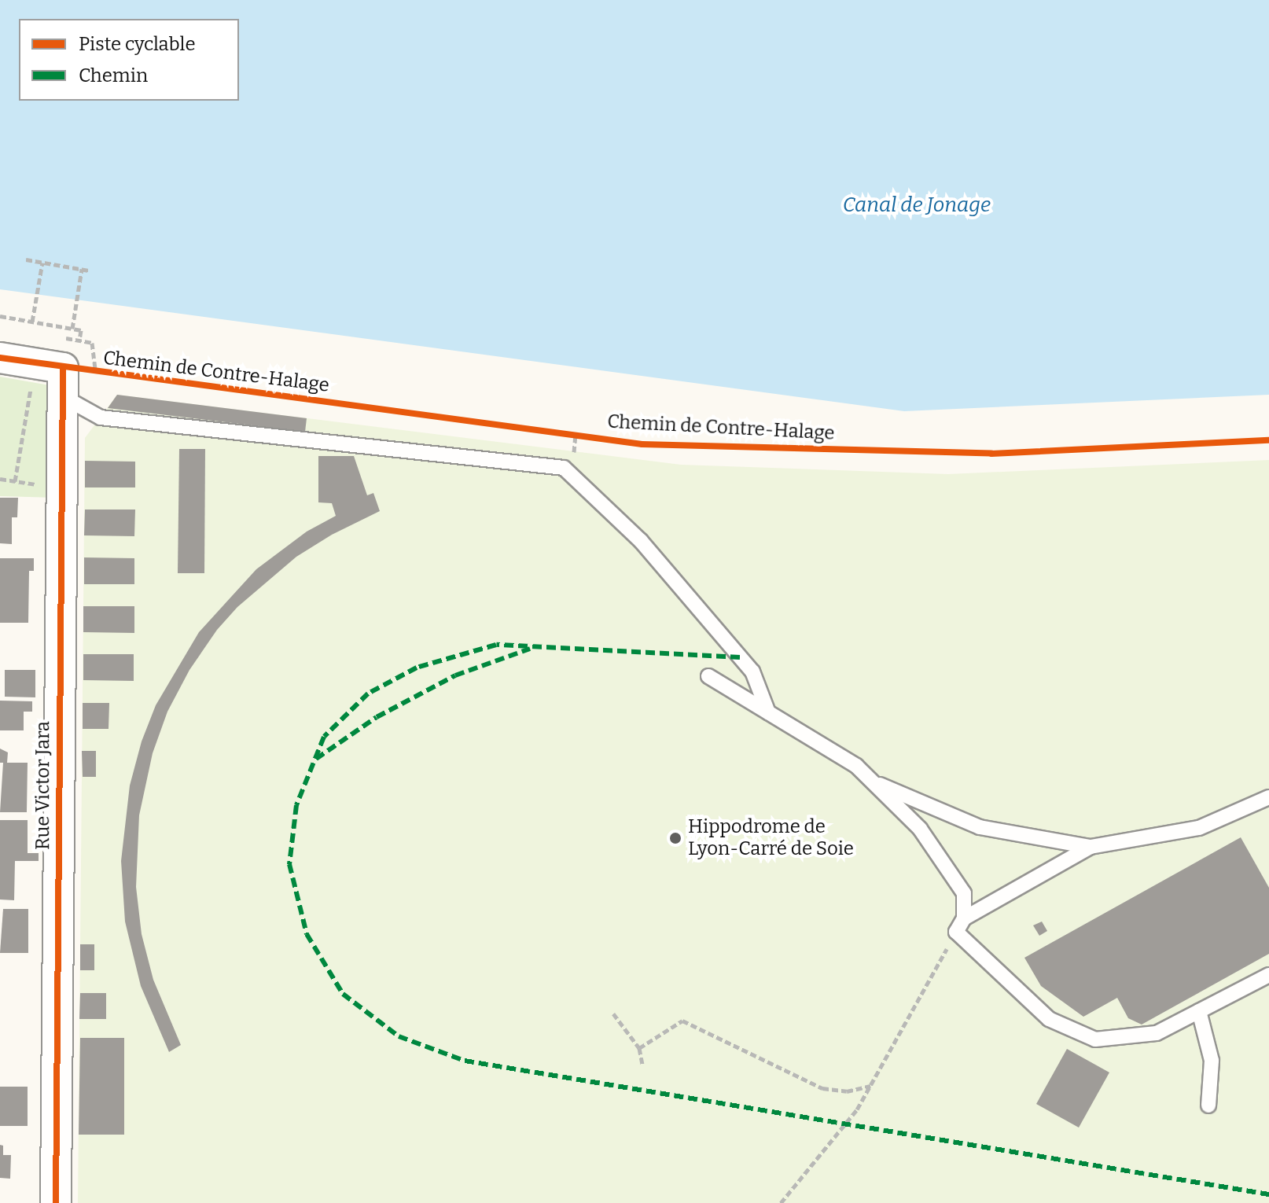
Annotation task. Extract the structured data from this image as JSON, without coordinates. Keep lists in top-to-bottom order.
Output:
{
  "streets": {
    "street": ["Rue Victor Jara"],
    "cycle path": ["Chemin de Contre-Halage"]
  },
  "crossings": [
    ["Chemin de Contre-Halage", "Rue Victor Jara"]
  ],
  "water": ["Canal de Jonage"],
  "places": ["Hippodrome de Lyon-Carré de Soie"],
  "legend": ["Piste cyclable", "Chemin"]
}
